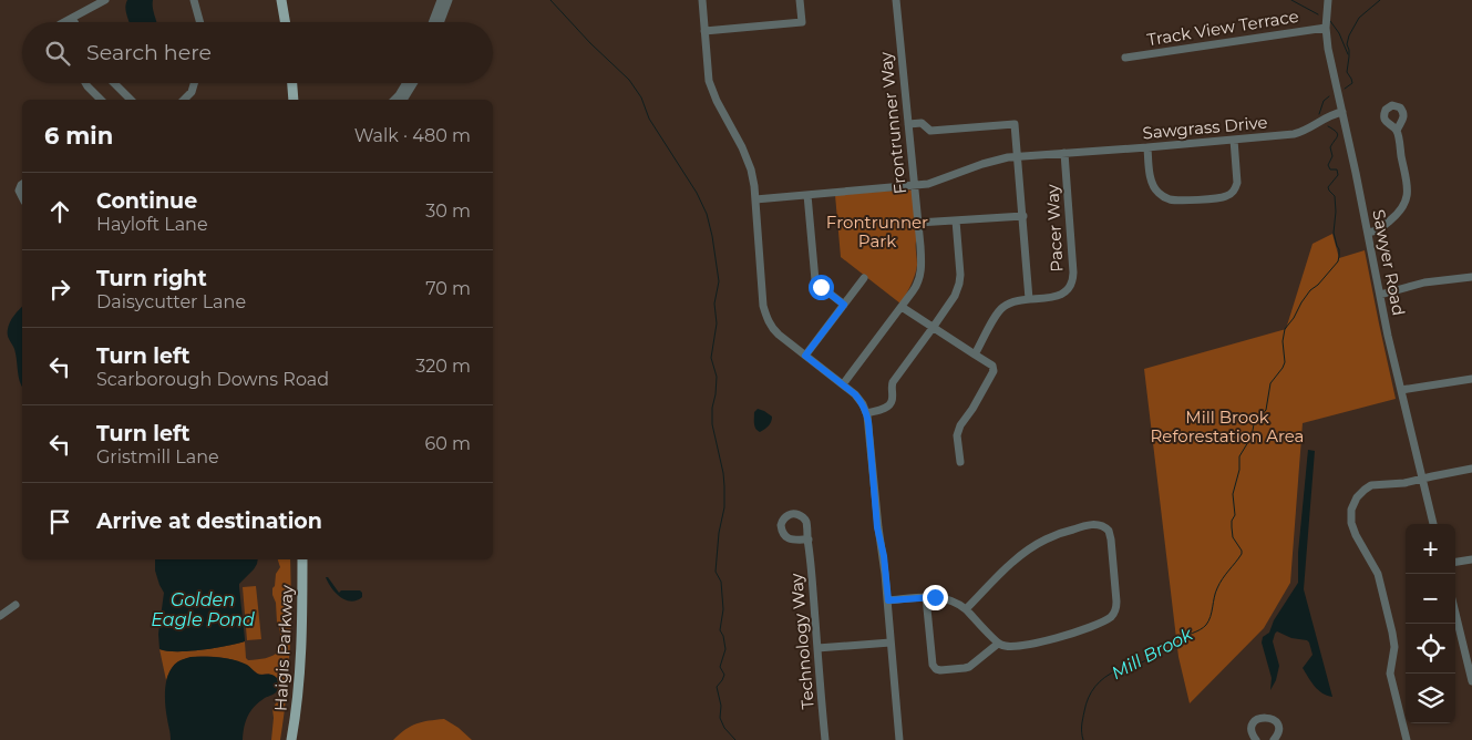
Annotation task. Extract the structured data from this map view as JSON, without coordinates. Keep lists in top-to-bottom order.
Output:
{
  "streets": {
    "main road": ["Haigis Parkway"],
    "street": [
      "Track View Terrace",
      "Frontrunner Way",
      "Sawgrass Drive",
      "Pacer Way",
      "Sawyer Road",
      "Technology Way"
    ]
  },
  "crossings": [
    ["Track View Terrace", "Sawyer Road"],
    ["Frontrunner Way", "Sawgrass Drive"],
    ["Sawgrass Drive", "Pacer Way"],
    ["Sawgrass Drive", "Sawyer Road"]
  ],
  "water": ["Golden Eagle Pond", "Mill Brook"],
  "parks": ["Frontrunner Park", "Mill Brook Reforestation Area"],
  "page": {
    "search": "Search here",
    "heading": ["6 min", "Walk · 480 m"],
    "list": [
      ["Continue", "Hayloft Lane", "30 m"],
      ["Turn right", "Daisycutter Lane", "70 m"],
      ["Turn left", "Scarborough Downs Road", "320 m"],
      ["Turn left", "Gristmill Lane", "60 m"],
      "Arrive at destination"
    ],
    "map_buttons": ["+", "−"]
  }
}
